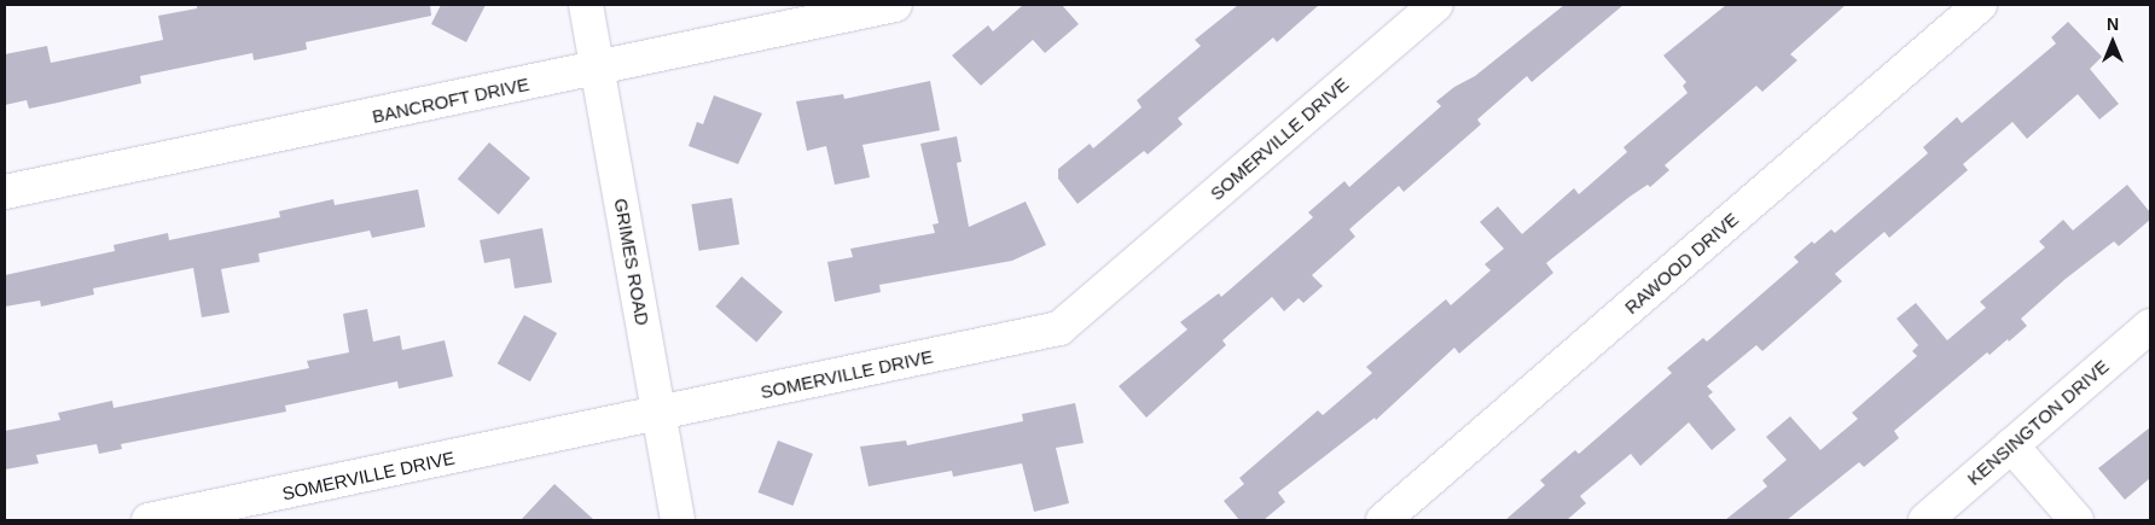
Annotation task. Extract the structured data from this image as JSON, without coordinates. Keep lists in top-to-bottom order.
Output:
{
  "streets": {
    "street": [
      "BANCROFT DRIVE",
      "SOMERVILLE DRIVE",
      "GRIMES ROAD",
      "RAWOOD DRIVE",
      "KENSINGTON DRIVE"
    ]
  },
  "crossings": [
    ["BANCROFT DRIVE", "GRIMES ROAD"],
    ["SOMERVILLE DRIVE", "GRIMES ROAD"]
  ],
  "north": "top"
}
